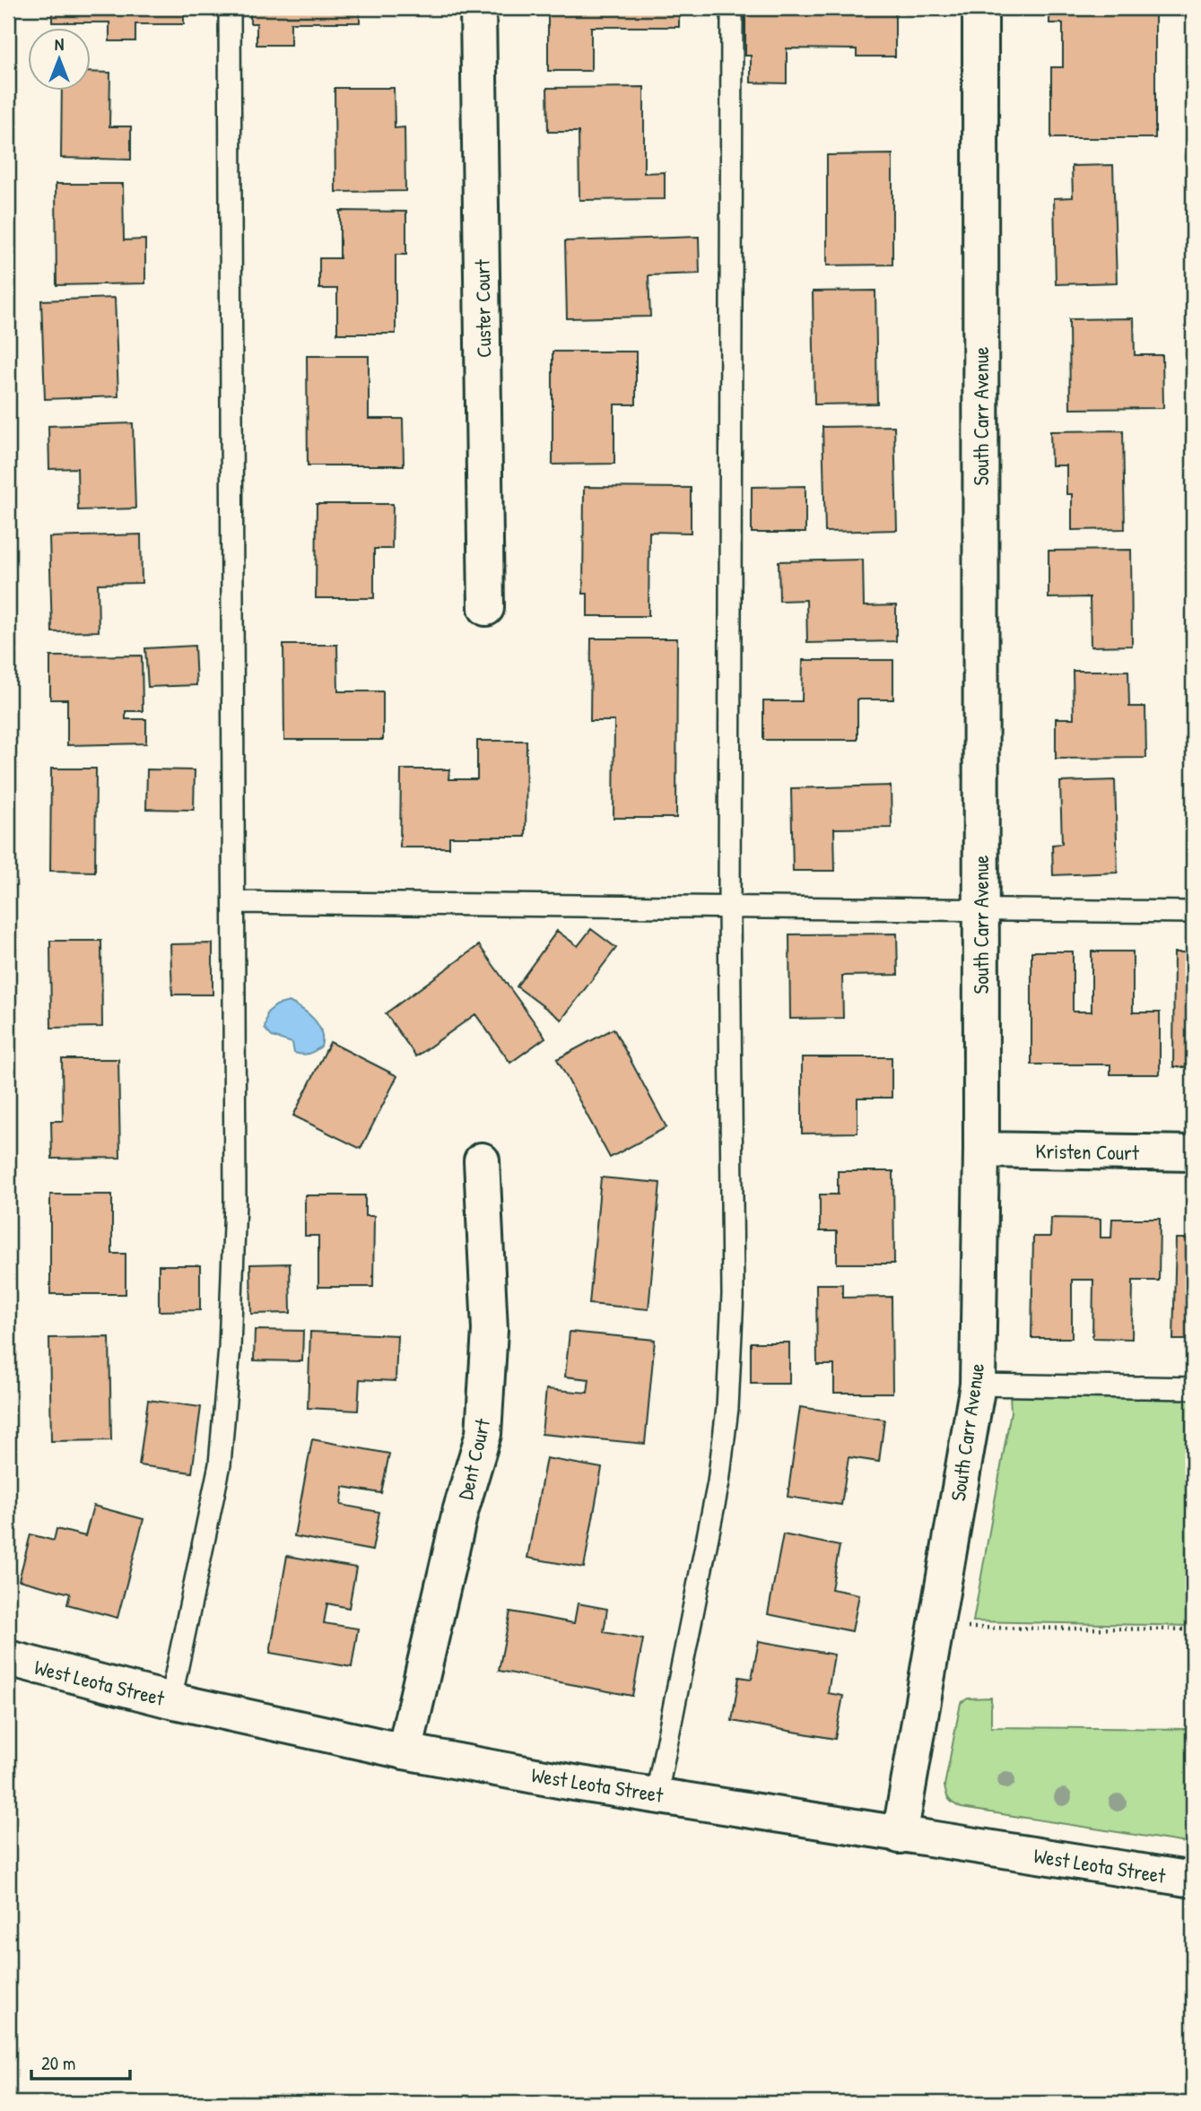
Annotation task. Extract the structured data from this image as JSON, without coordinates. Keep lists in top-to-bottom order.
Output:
{
  "streets": {
    "street": [
      "Custer Court",
      "South Carr Avenue",
      "Kristen Court",
      "Dent Court",
      "West Leota Street"
    ]
  },
  "crossings": [
    ["South Carr Avenue", "Kristen Court"],
    ["South Carr Avenue", "West Leota Street"],
    ["Dent Court", "West Leota Street"]
  ],
  "scale_bar": "20 m",
  "north": "top"
}
